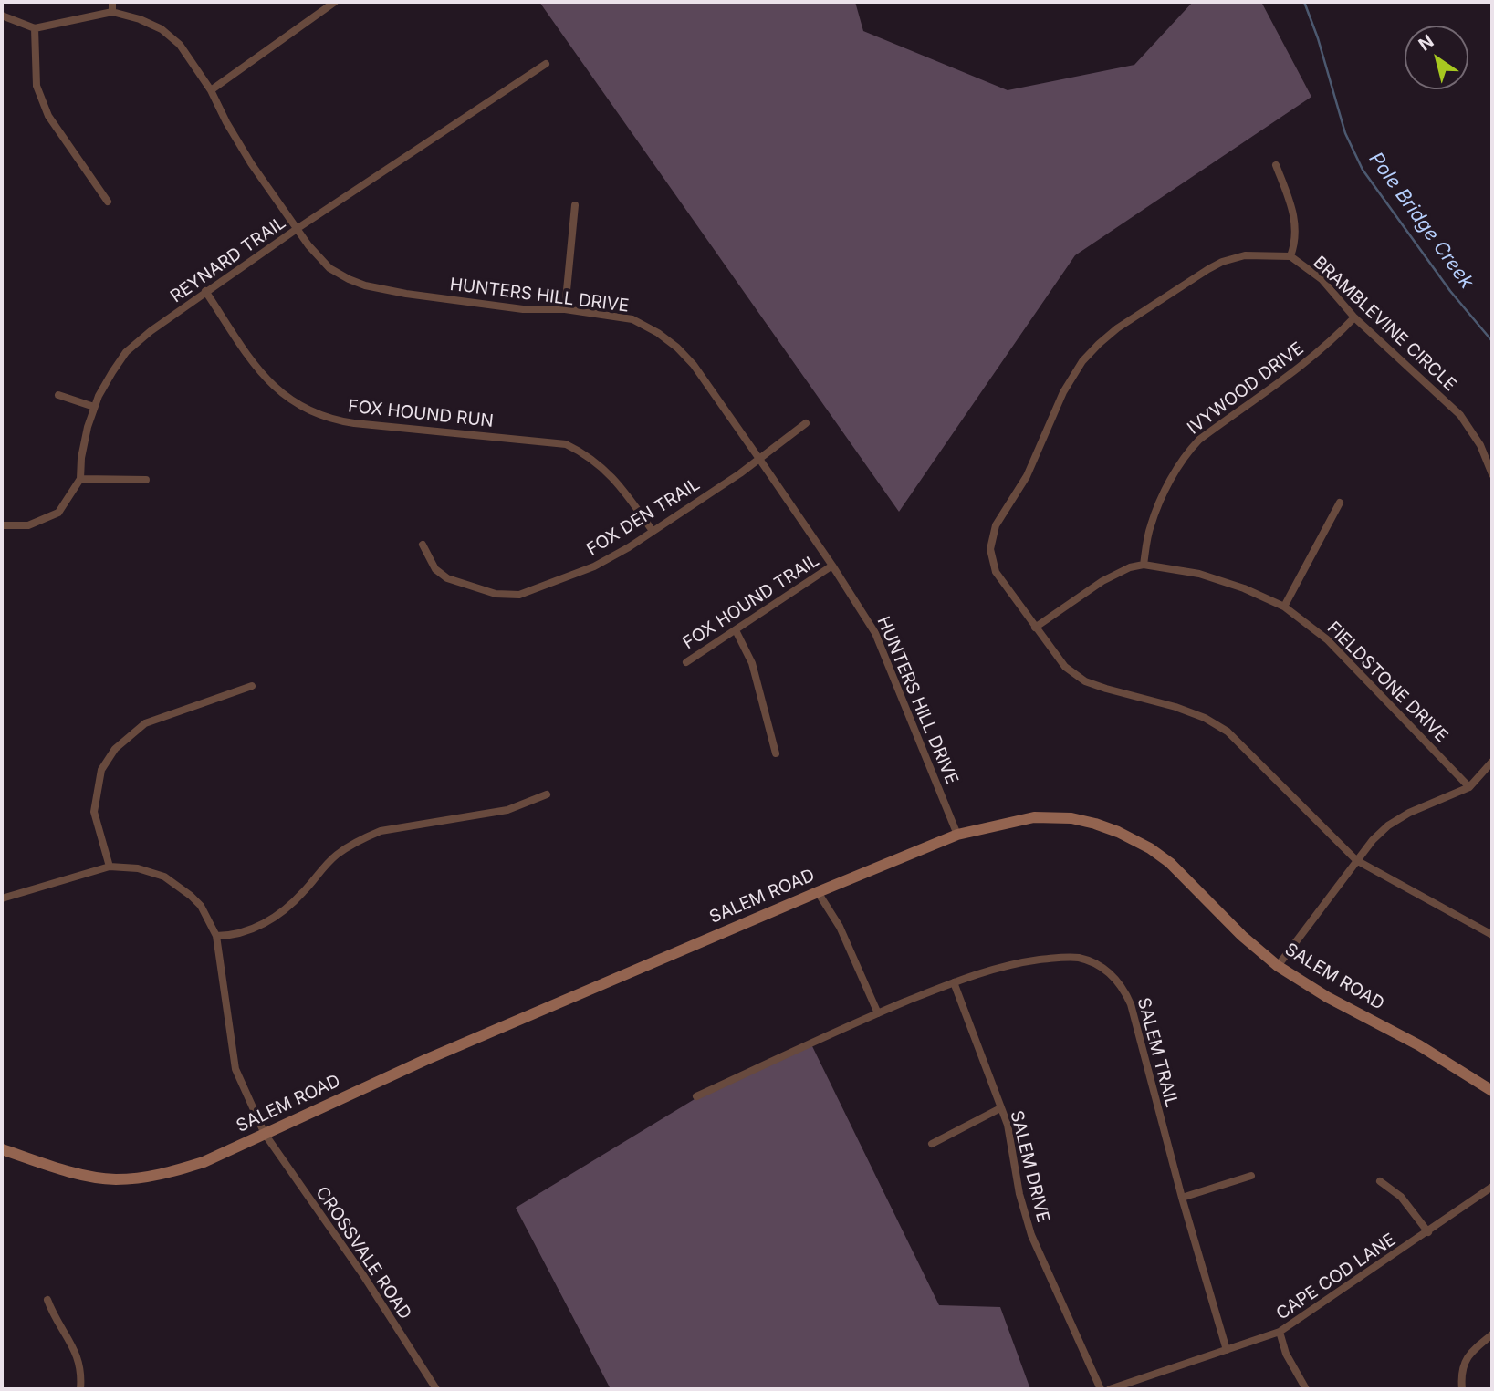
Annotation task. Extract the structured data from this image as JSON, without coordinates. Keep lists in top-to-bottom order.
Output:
{
  "streets": {
    "street": [
      "REYNARD TRAIL",
      "HUNTERS HILL DRIVE",
      "BRAMBLEVINE CIRCLE",
      "IVYWOOD DRIVE",
      "FOX HOUND RUN",
      "FOX DEN TRAIL",
      "FOX HOUND TRAIL",
      "FIELDSTONE DRIVE",
      "SALEM ROAD",
      "SALEM TRAIL",
      "SALEM DRIVE",
      "CROSSVALE ROAD",
      "CAPE COD LANE"
    ]
  },
  "crossings": [
    ["REYNARD TRAIL", "HUNTERS HILL DRIVE"],
    ["REYNARD TRAIL", "FOX HOUND RUN"],
    ["HUNTERS HILL DRIVE", "FOX DEN TRAIL"],
    ["HUNTERS HILL DRIVE", "FOX HOUND TRAIL"],
    ["HUNTERS HILL DRIVE", "SALEM ROAD"],
    ["BRAMBLEVINE CIRCLE", "IVYWOOD DRIVE"],
    ["BRAMBLEVINE CIRCLE", "FIELDSTONE DRIVE"],
    ["IVYWOOD DRIVE", "FIELDSTONE DRIVE"],
    ["FOX HOUND RUN", "FOX DEN TRAIL"],
    ["SALEM ROAD", "CROSSVALE ROAD"],
    ["SALEM TRAIL", "SALEM DRIVE"],
    ["SALEM TRAIL", "CAPE COD LANE"]
  ],
  "water": ["Pole Bridge Creek"],
  "north": "top left"
}
